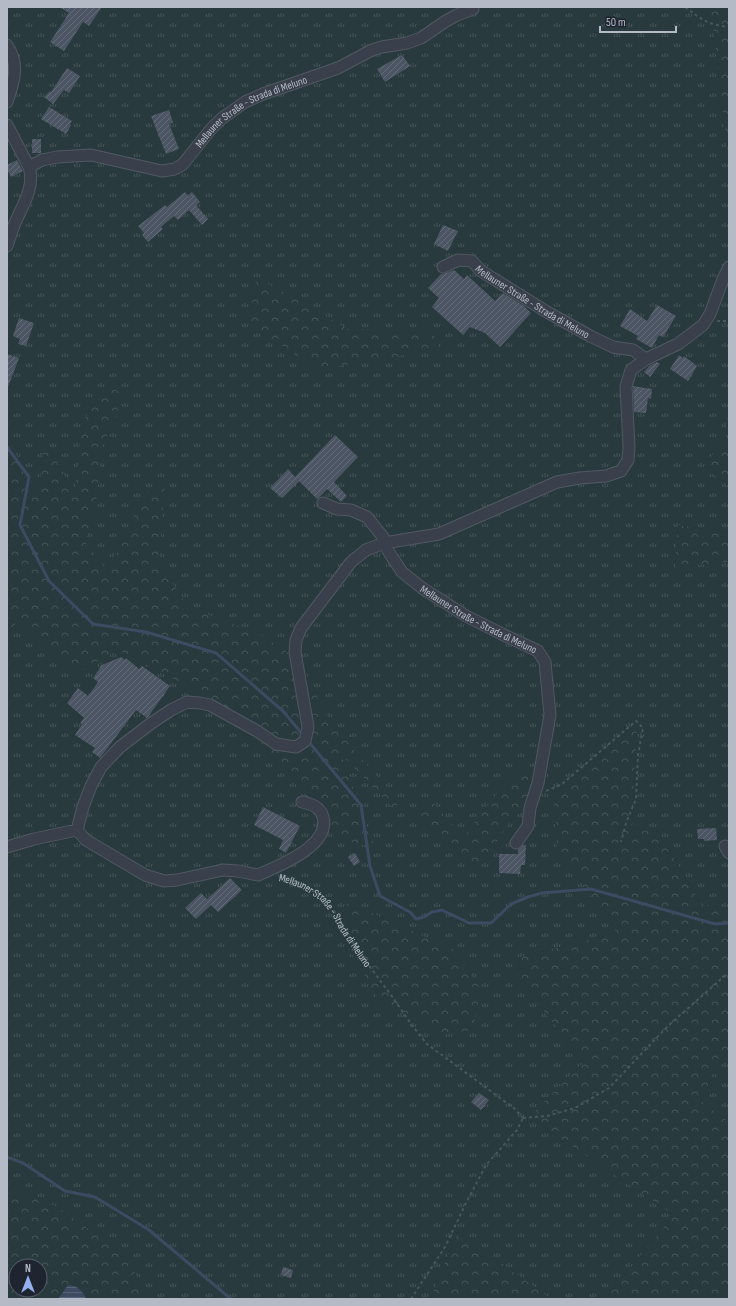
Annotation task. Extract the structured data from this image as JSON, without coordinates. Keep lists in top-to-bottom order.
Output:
{
  "streets": {
    "street": ["Mellauner Straße - Strada di Meluno"]
  },
  "scale_bar": "50 m",
  "north": "top"
}
